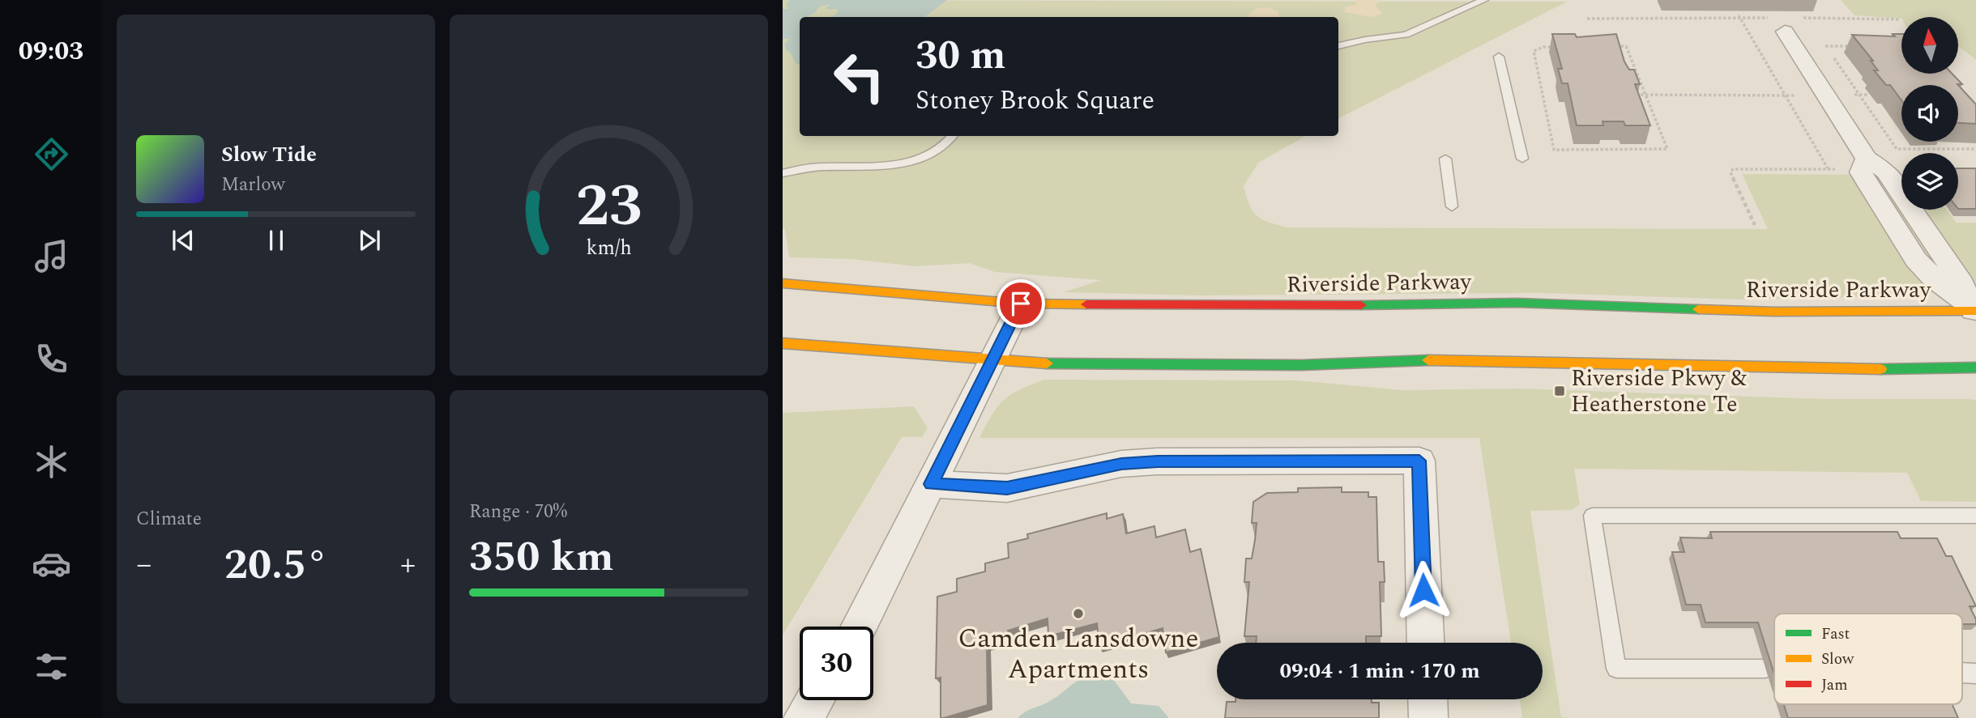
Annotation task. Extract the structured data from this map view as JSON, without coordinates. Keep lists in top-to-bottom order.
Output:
{
  "streets": {
    "main road": ["Riverside Parkway"]
  },
  "places": {
    "transit": ["Riverside Pkwy & Heatherstone Te"],
    "other": ["Camden Lansdowne Apartments"]
  },
  "legend": ["Fast", "Slow", "Jam"],
  "north": "top",
  "page": {
    "tabs": "09:03",
    "turn": ["30 m", "Stoney Brook Square"],
    "song": ["Slow Tide", "Marlow"],
    "tile": [
      "Climate",
      ["Range · 70%", "350 km"]
    ],
    "heat": ["−", "20.5°", "+"],
    "limit": "30",
    "trip": "09:04 · 1 min · 170 m",
    "gauge": ["23", "km/h"]
  }
}
